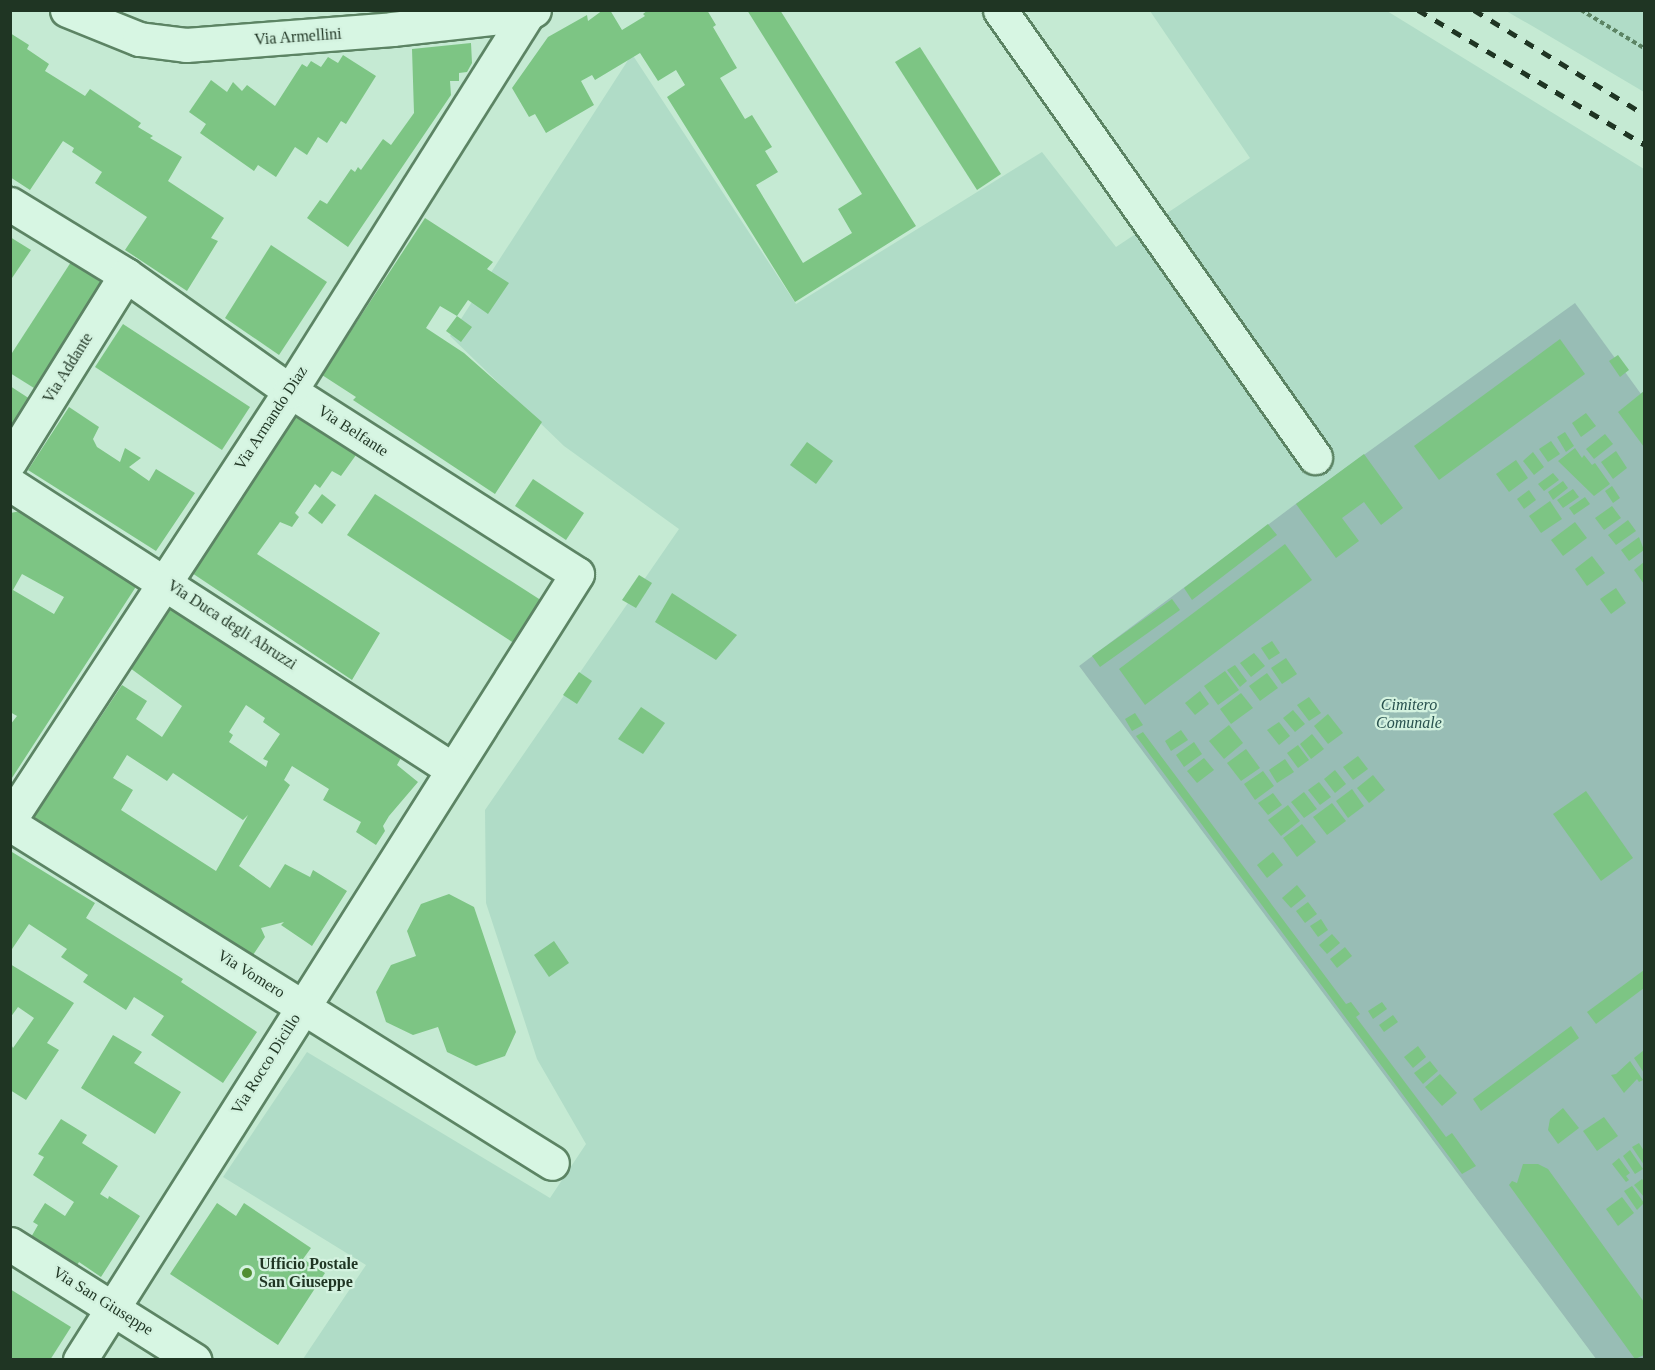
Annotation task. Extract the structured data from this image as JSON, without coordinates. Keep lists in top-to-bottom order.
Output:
{
  "streets": {
    "street": [
      "Via Armellini",
      "Via Addante",
      "Via Armando Diaz",
      "Via Belfante",
      "Via Duca degli Abruzzi",
      "Via Vomero",
      "Via Rocco Dicillo",
      "Via San Giuseppe"
    ]
  },
  "crossings": [
    ["Via Armellini", "Via Armando Diaz"],
    ["Via Addante", "Via Belfante"],
    ["Via Armando Diaz", "Via Belfante"],
    ["Via Armando Diaz", "Via Duca degli Abruzzi"],
    ["Via Armando Diaz", "Via Vomero"],
    ["Via Belfante", "Via Rocco Dicillo"],
    ["Via Duca degli Abruzzi", "Via Rocco Dicillo"],
    ["Via Vomero", "Via Rocco Dicillo"],
    ["Via Rocco Dicillo", "Via San Giuseppe"]
  ],
  "parks": ["Cimitero Comunale"],
  "places": ["Ufficio Postale San Giuseppe"]
}
